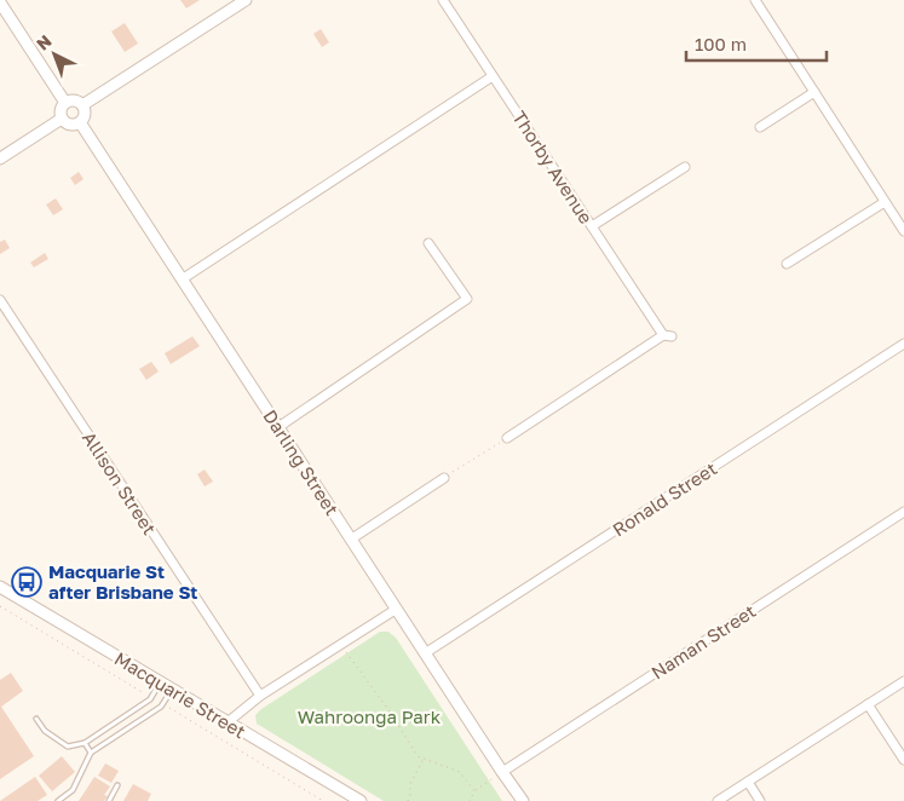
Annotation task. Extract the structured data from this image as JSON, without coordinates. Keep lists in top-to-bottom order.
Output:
{
  "streets": {
    "street": [
      "Thorby Avenue",
      "Darling Street",
      "Allison Street",
      "Ronald Street",
      "Naman Street",
      "Macquarie Street"
    ]
  },
  "crossings": [
    ["Darling Street", "Ronald Street"],
    ["Darling Street", "Naman Street"]
  ],
  "parks": ["Wahroonga Park"],
  "places": {
    "bus stop": ["Macquarie St after Brisbane St"]
  },
  "scale_bar": "100 m",
  "north": "top left"
}
